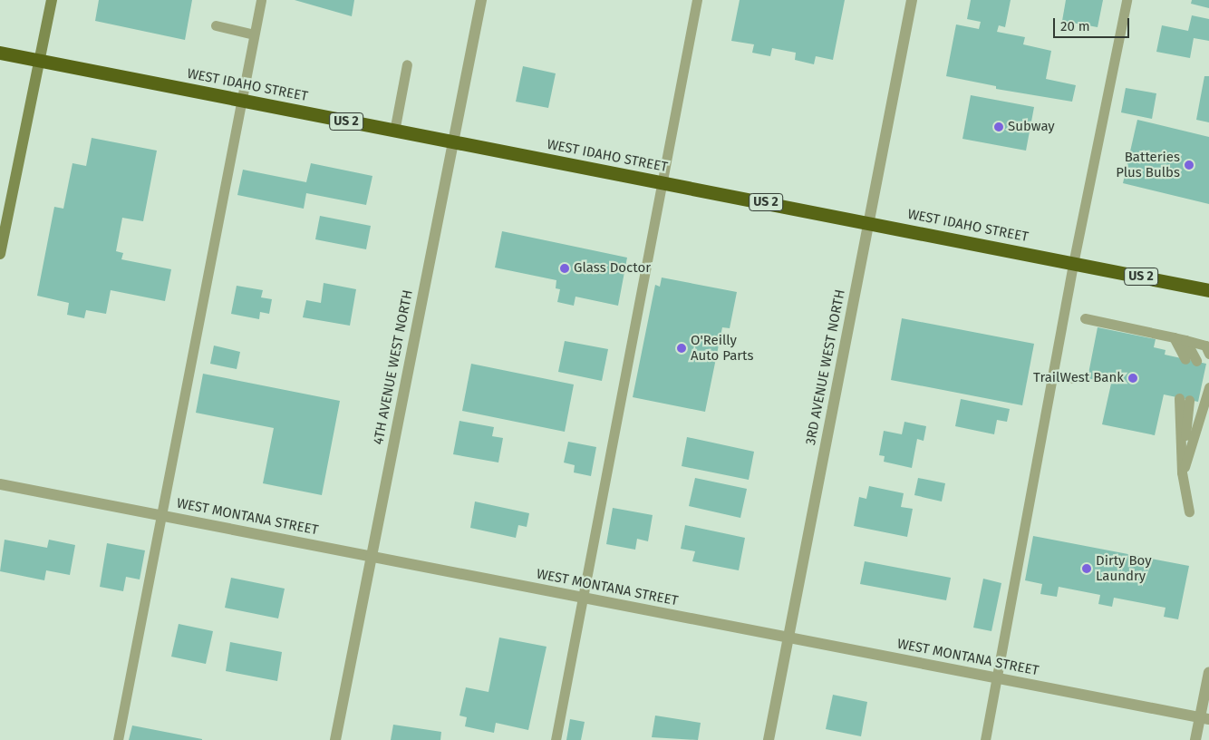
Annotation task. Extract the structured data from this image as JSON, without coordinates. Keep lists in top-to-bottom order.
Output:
{
  "streets": {
    "highway": ["WEST IDAHO STREET", "US 2"],
    "street": ["4TH AVENUE WEST NORTH", "3RD AVENUE WEST NORTH", "WEST MONTANA STREET"]
  },
  "crossings": [
    ["WEST IDAHO STREET", "4TH AVENUE WEST NORTH"],
    ["WEST IDAHO STREET", "3RD AVENUE WEST NORTH"],
    ["4TH AVENUE WEST NORTH", "WEST MONTANA STREET"],
    ["3RD AVENUE WEST NORTH", "WEST MONTANA STREET"]
  ],
  "places": [
    "Subway",
    "Batteries Plus Bulbs",
    "Glass Doctor",
    "O'Reilly Auto Parts",
    "TrailWest Bank",
    "Dirty Boy Laundry"
  ],
  "scale_bar": "20 m"
}
